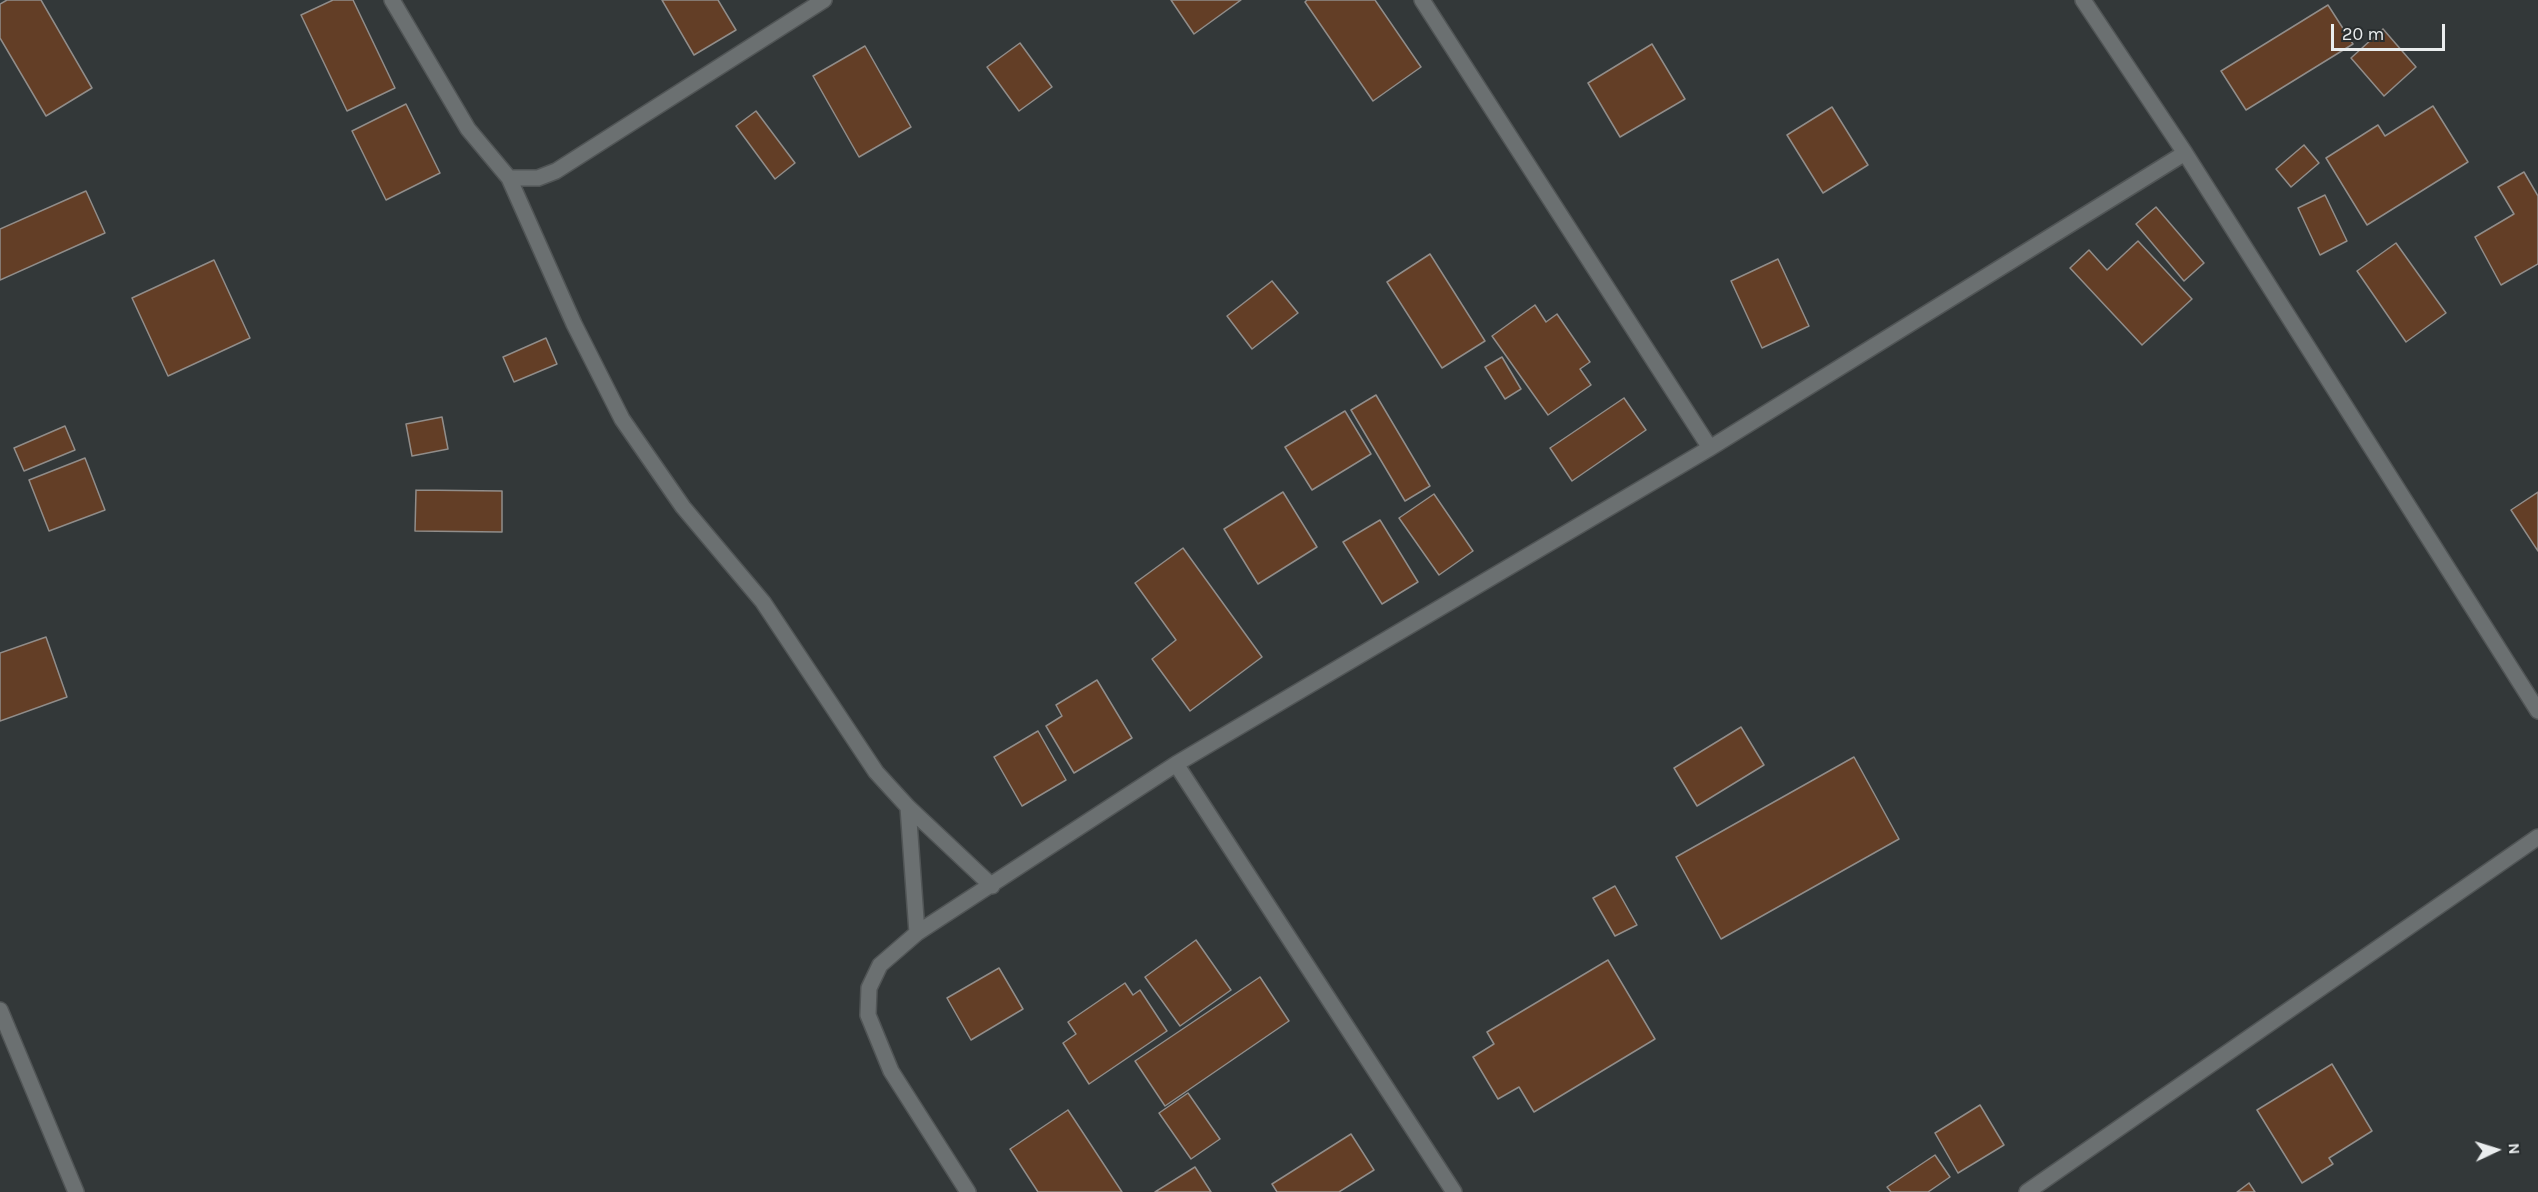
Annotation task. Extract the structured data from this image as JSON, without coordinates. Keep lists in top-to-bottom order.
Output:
{
  "scale_bar": "20 m",
  "north": "right"
}
